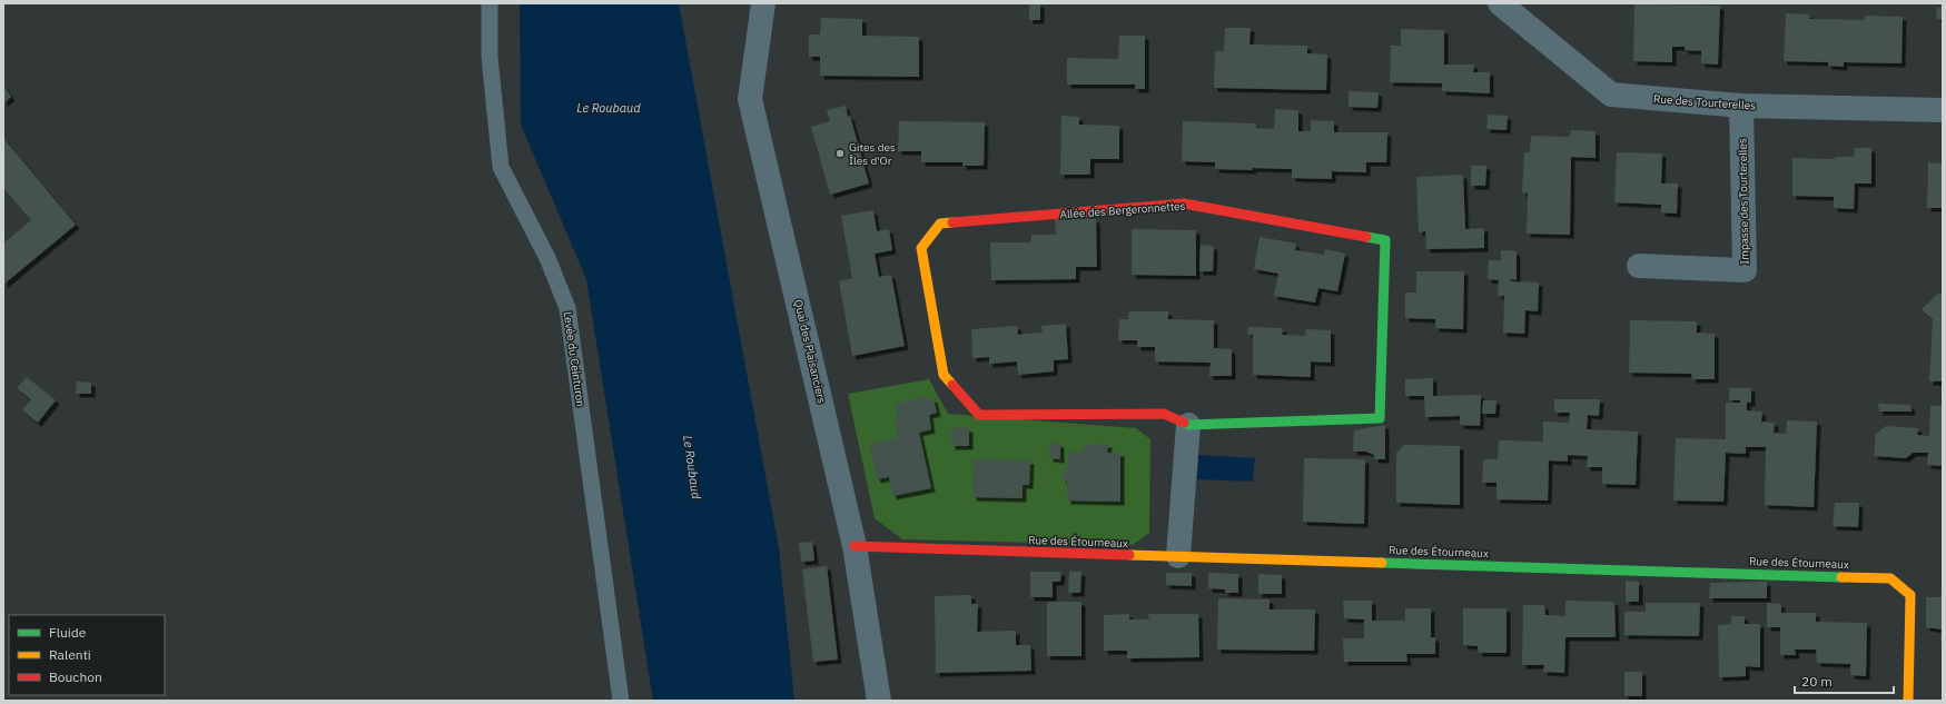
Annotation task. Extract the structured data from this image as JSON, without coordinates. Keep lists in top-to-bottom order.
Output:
{
  "streets": {
    "street": [
      "Rue des Tourterelles",
      "Impasse des Tourterelles",
      "Allée des Bergeronnettes",
      "Quai des Plaisanciers",
      "Rue des Étourneaux"
    ],
    "lane": ["Levée du Ceinturon"]
  },
  "crossings": [
    ["Rue des Tourterelles", "Impasse des Tourterelles"],
    ["Quai des Plaisanciers", "Rue des Étourneaux"]
  ],
  "water": ["Le Roubaud"],
  "places": ["Gites des Îles d'Or"],
  "legend": ["Fluide", "Ralenti", "Bouchon"],
  "scale_bar": "20 m"
}
